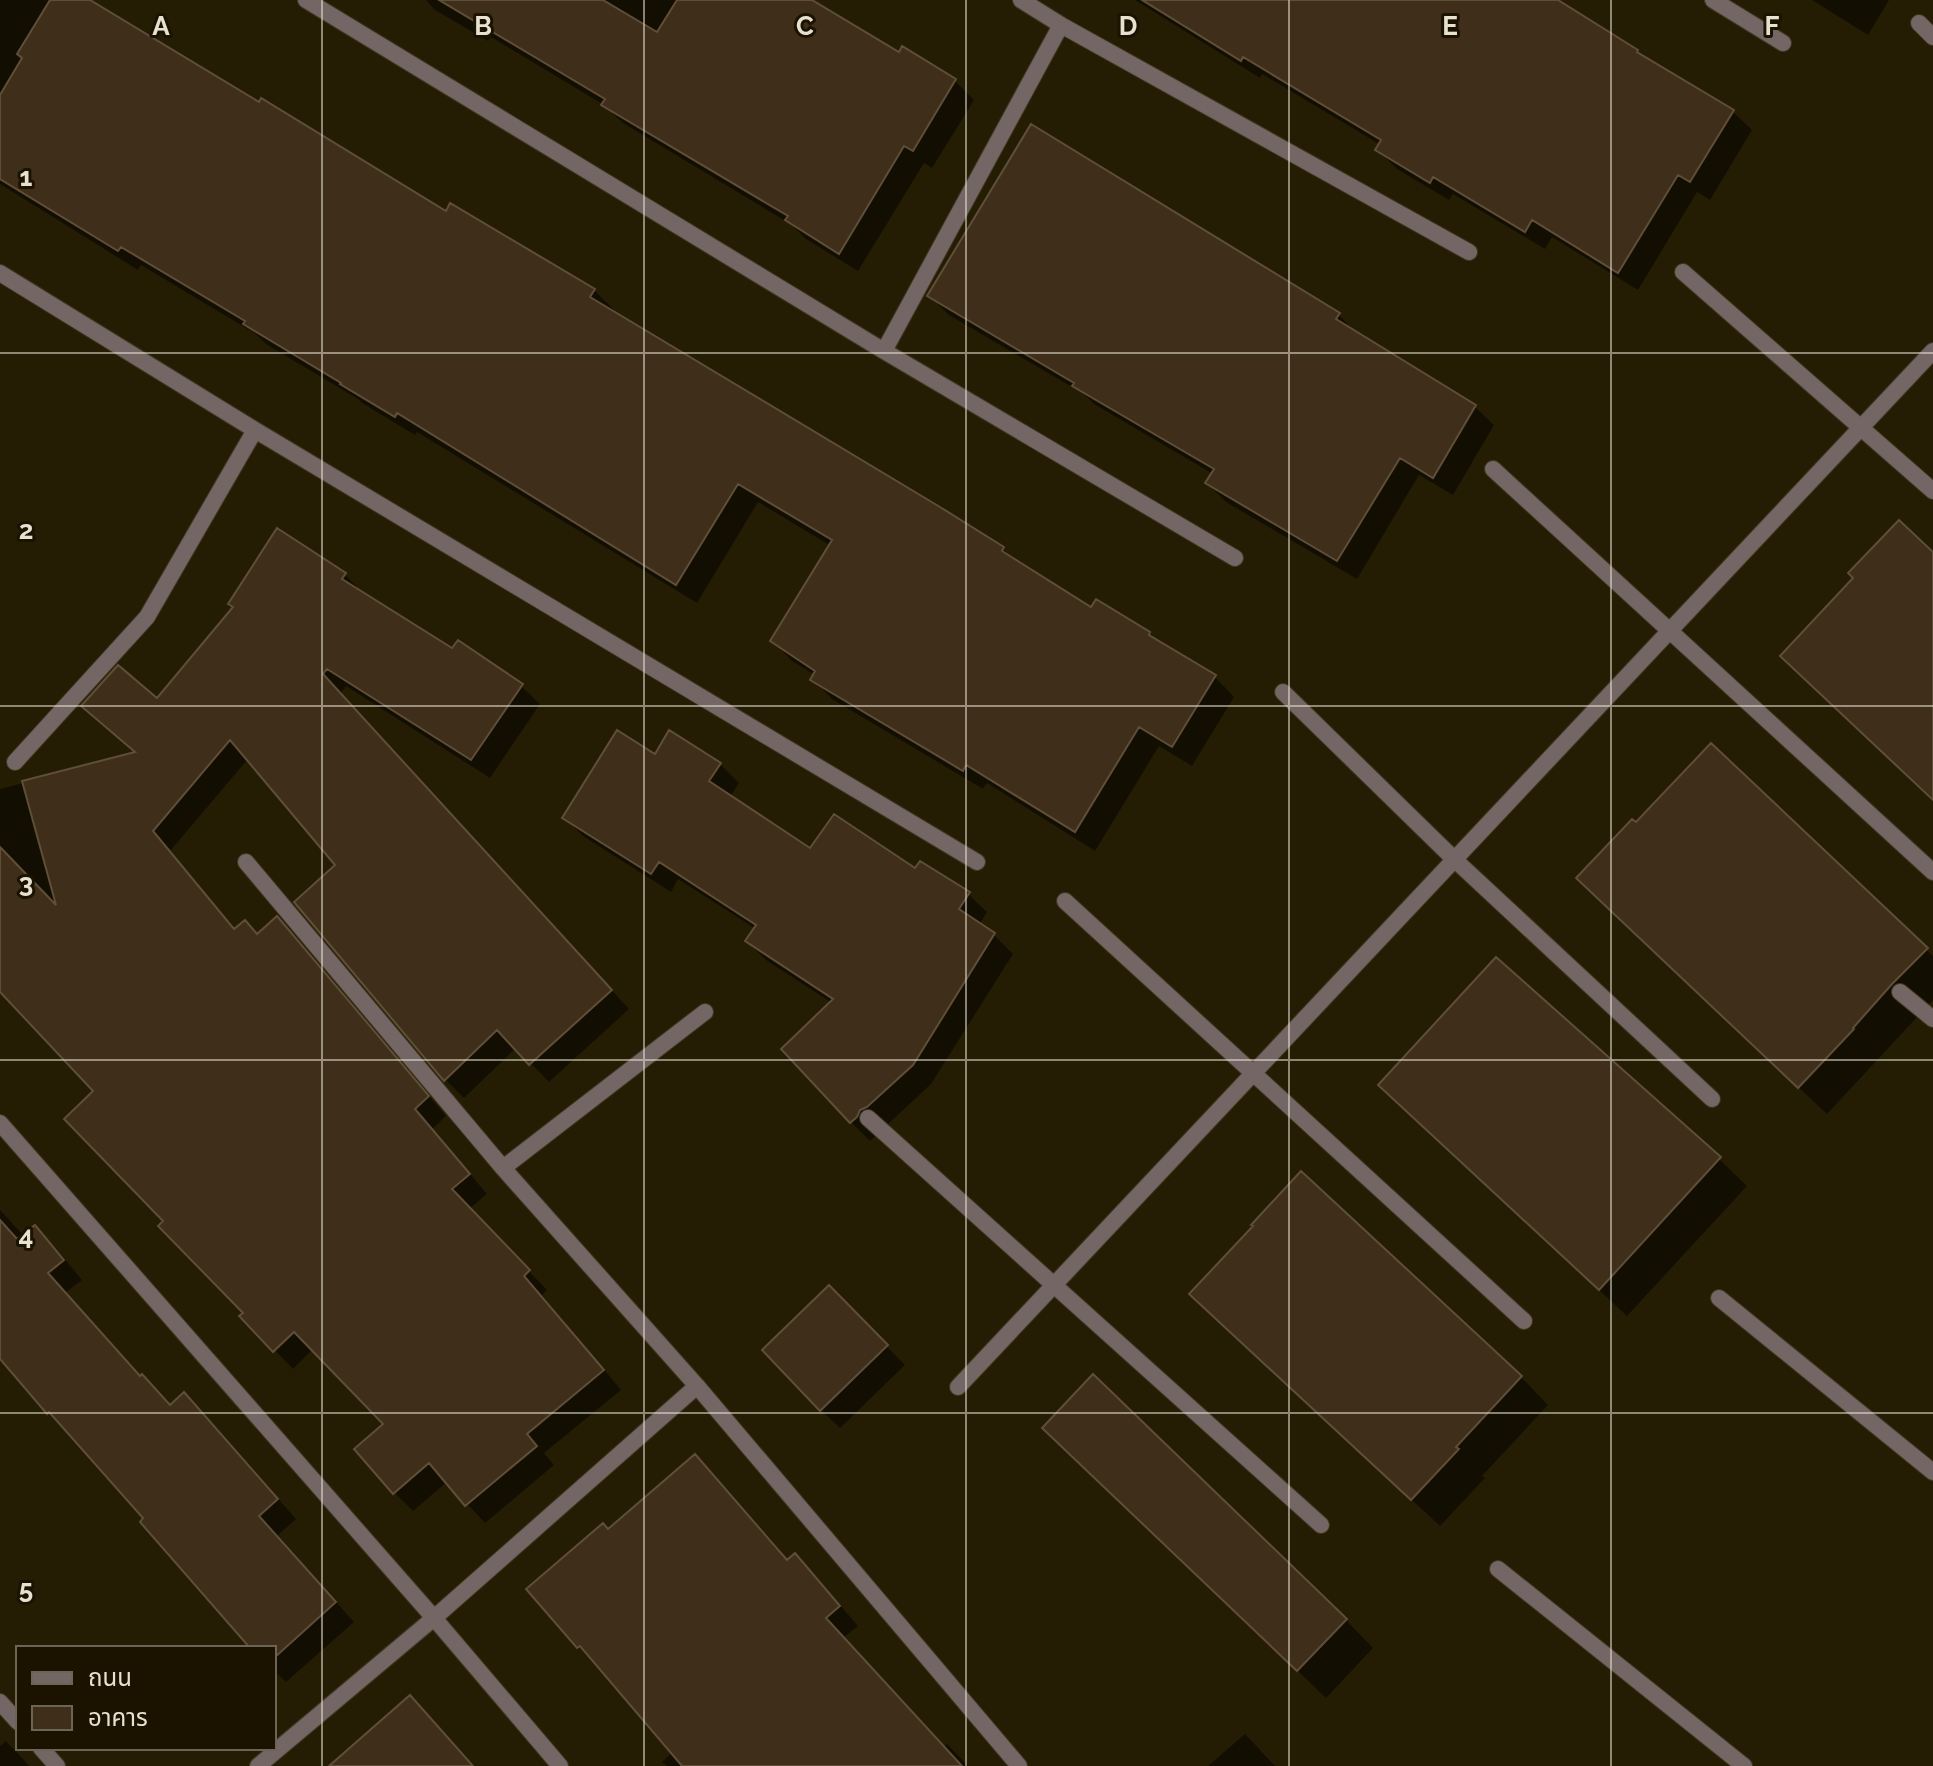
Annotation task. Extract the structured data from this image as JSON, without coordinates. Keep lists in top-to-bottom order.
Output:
{
  "legend": ["ถนน", "อาคาร"],
  "grid": {
    "columns": [
      "A",
      "B",
      "C",
      "D",
      "E",
      "F"
    ],
    "rows": [
      "1",
      "2",
      "3",
      "4",
      "5"
    ]
  }
}
